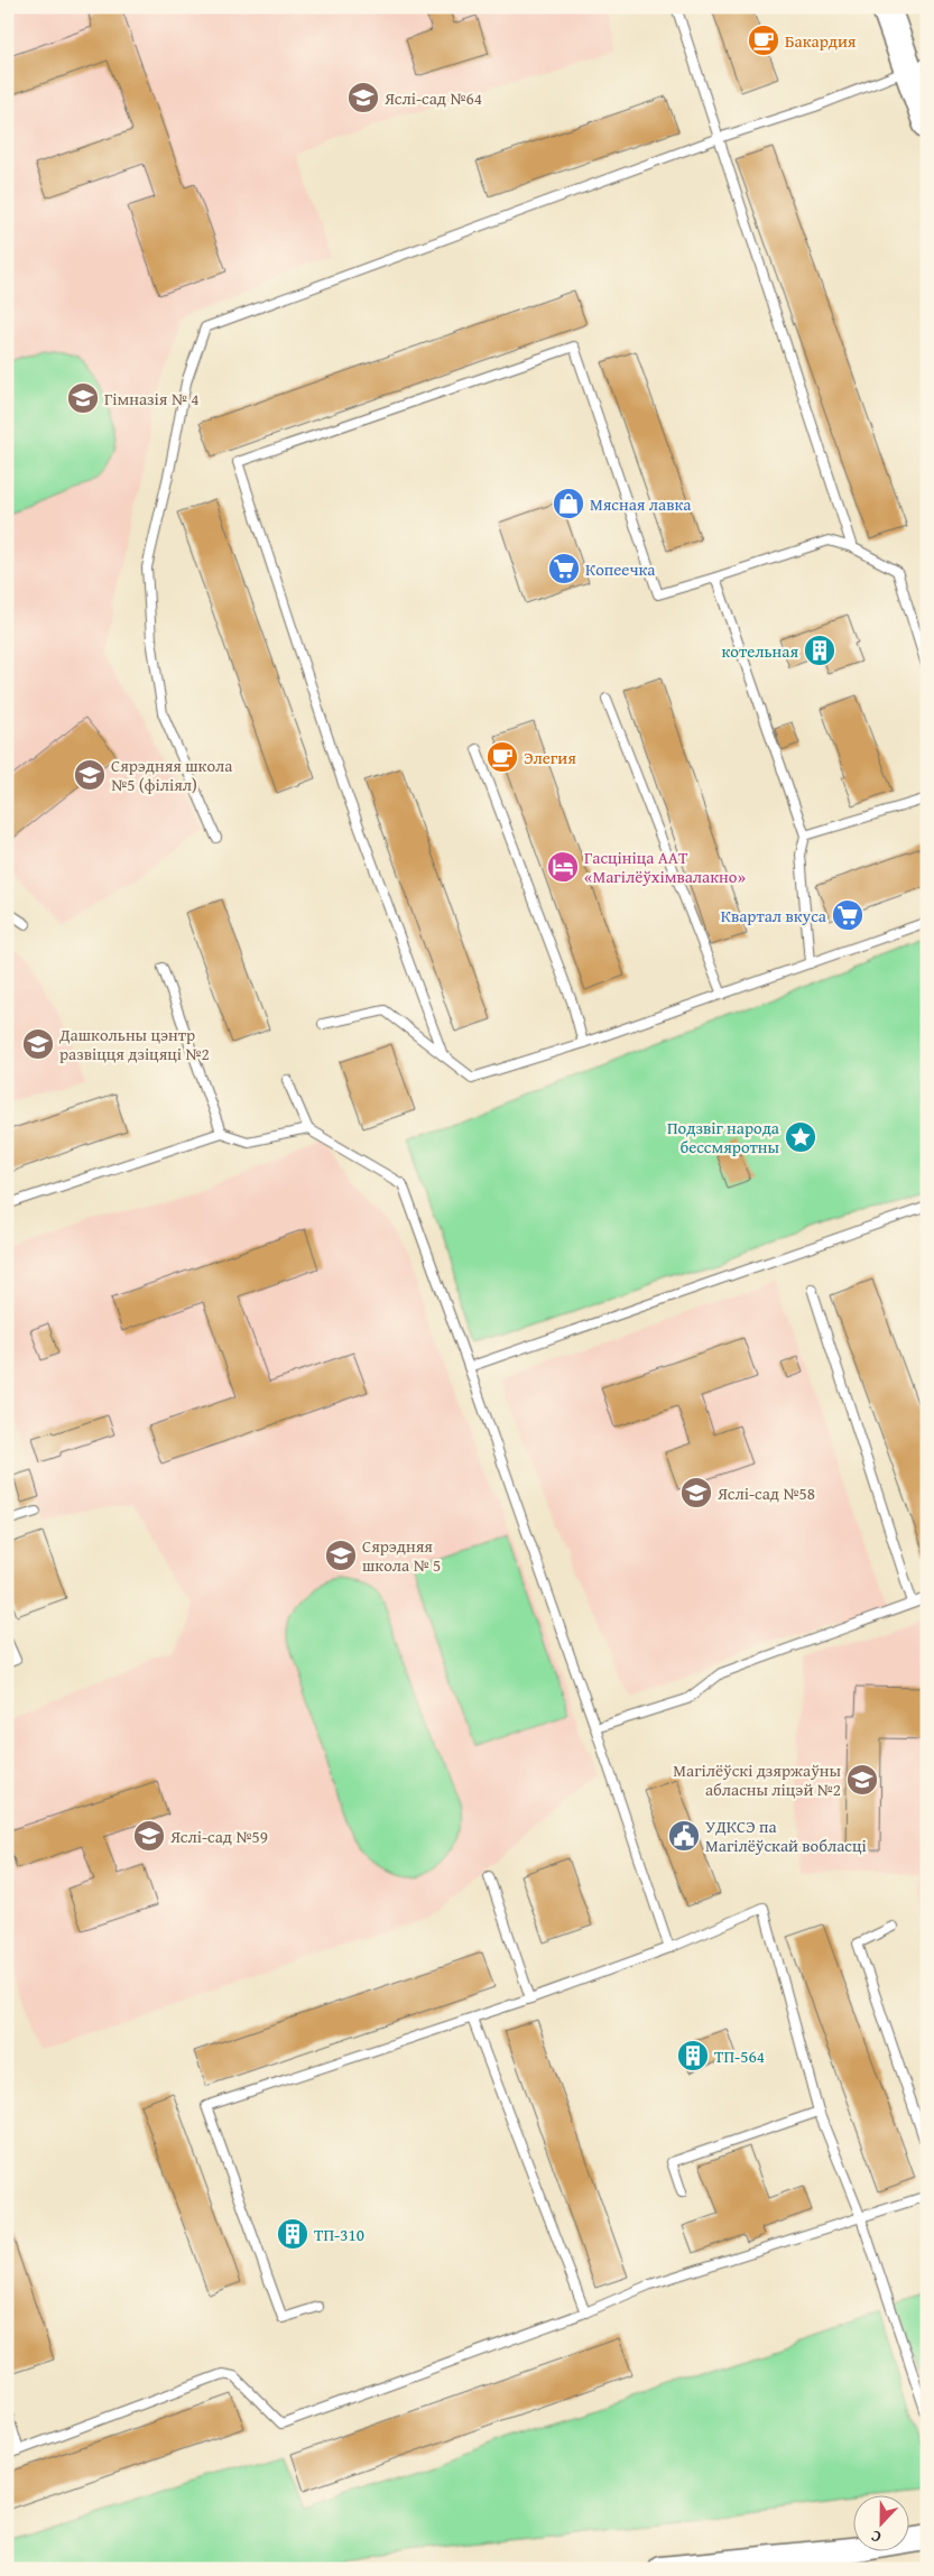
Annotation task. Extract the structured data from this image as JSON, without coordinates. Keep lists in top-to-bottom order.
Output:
{
  "places": {
    "cafe": ["Бакардия", "Элегия"],
    "school or university": [
      "Яслі-сад №64",
      "Гімназія № 4",
      "Сярэдняя школа №5 (філіял)",
      "Дашкольны цэнтр развіцця дзіцяці №2",
      "Яслі-сад №58",
      "Сярэдняя школа № 5",
      "Магілёўскі дзяржаўны абласны ліцэй №2",
      "Яслі-сад №59"
    ],
    "shop": ["Мясная лавка"],
    "supermarket": ["Копеечка", "Квартал вкуса"],
    "building": ["котельная", "ТП-564", "ТП-310"],
    "hotel": ["Гасцініца ААТ «Магілёўхімвалакно»"],
    "place": ["Подзвіг народа бессмяротны"],
    "public building": ["УДКСЭ па Магілёўскай вобласці"]
  },
  "north": "bottom"
}
